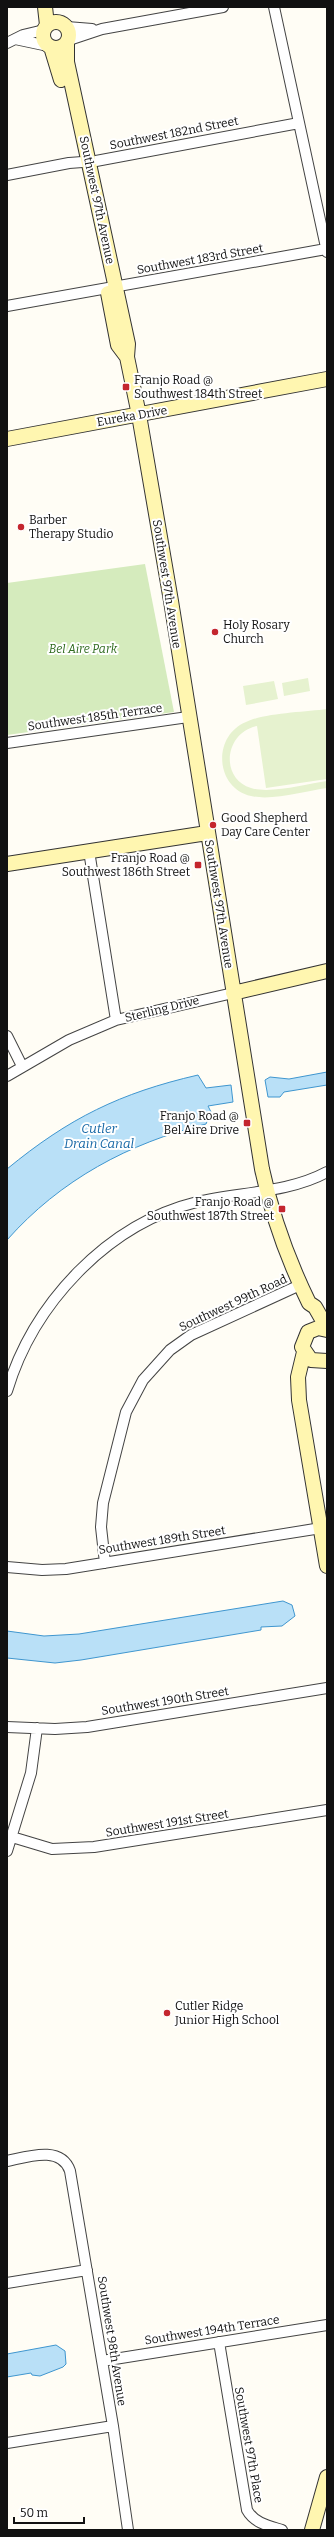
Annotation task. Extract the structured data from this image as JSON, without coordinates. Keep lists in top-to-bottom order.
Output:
{
  "streets": {
    "street": [
      "Southwest 182nd Street",
      "Southwest 97th Avenue",
      "Southwest 183rd Street",
      "Eureka Drive",
      "Southwest 185th Terrace",
      "Sterling Drive",
      "Southwest 99th Road",
      "Southwest 189th Street",
      "Southwest 190th Street",
      "Southwest 191st Street",
      "Southwest 194th Terrace",
      "Southwest 98th Avenue",
      "Southwest 97th Place"
    ]
  },
  "crossings": [
    ["Southwest 182nd Street", "Southwest 97th Avenue"],
    ["Southwest 97th Avenue", "Southwest 183rd Street"],
    ["Southwest 97th Avenue", "Eureka Drive"],
    ["Southwest 97th Avenue", "Southwest 185th Terrace"],
    ["Southwest 97th Avenue", "Sterling Drive"],
    ["Southwest 97th Avenue", "Southwest 99th Road"],
    ["Southwest 99th Road", "Southwest 189th Street"],
    ["Southwest 194th Terrace", "Southwest 98th Avenue"],
    ["Southwest 194th Terrace", "Southwest 97th Place"]
  ],
  "water": ["Cutler Drain Canal"],
  "parks": ["Bel Aire Park"],
  "places": {
    "transit": [
      "Franjo Road @ Southwest 184th Street",
      "Franjo Road @ Southwest 186th Street",
      "Franjo Road @ Bel Aire Drive",
      "Franjo Road @ Southwest 187th Street"
    ],
    "other": [
      "Barber Therapy Studio",
      "Holy Rosary Church",
      "Good Shepherd Day Care Center",
      "Cutler Ridge Junior High School"
    ]
  },
  "scale_bar": "50 m"
}
